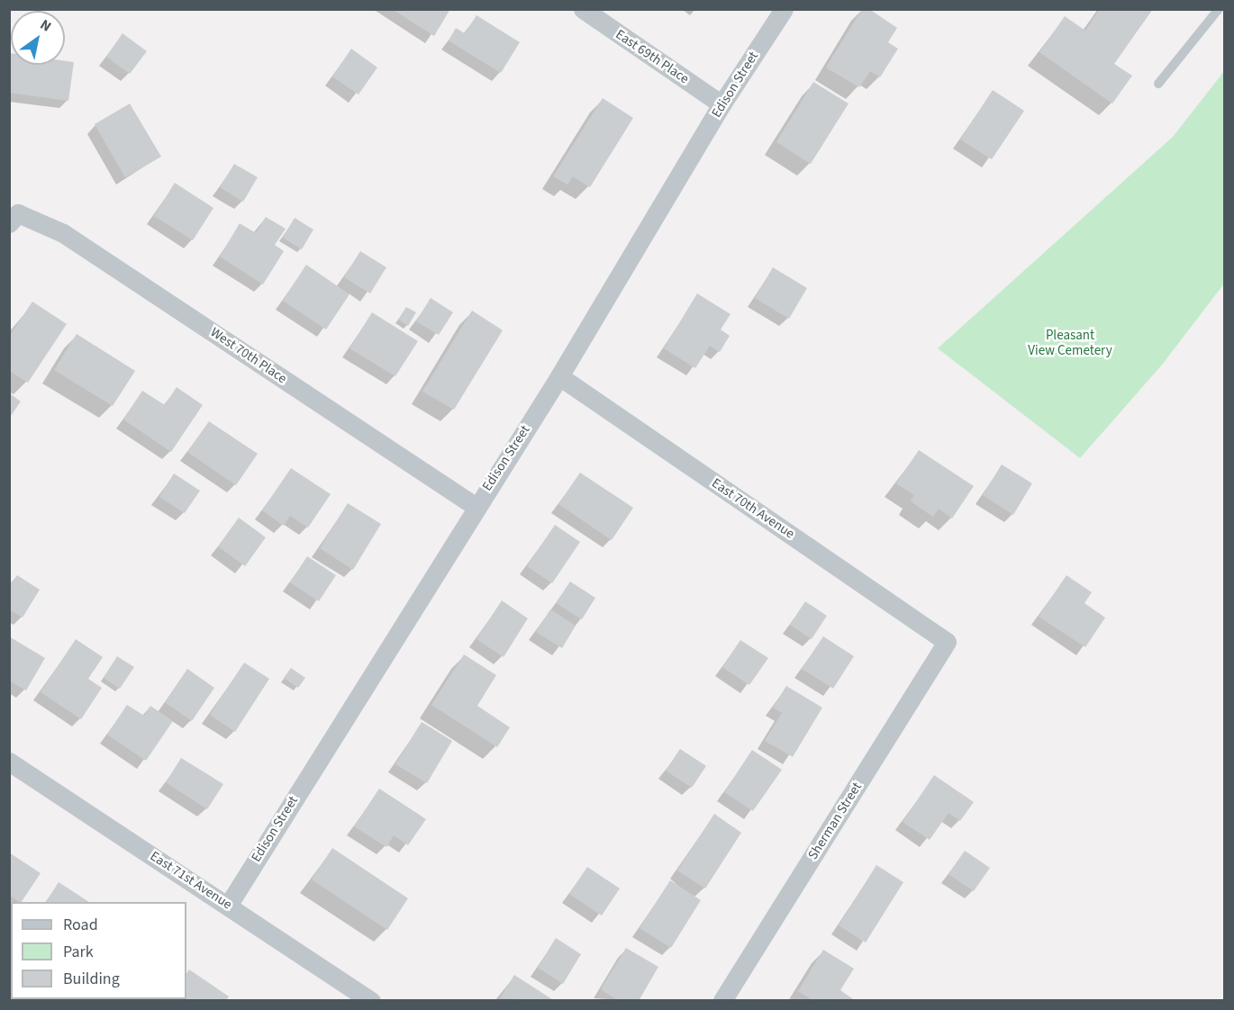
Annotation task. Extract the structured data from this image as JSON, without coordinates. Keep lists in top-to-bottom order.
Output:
{
  "streets": {
    "street": [
      "East 69th Place",
      "Edison Street",
      "West 70th Place",
      "East 70th Avenue",
      "Sherman Street",
      "East 71st Avenue"
    ]
  },
  "crossings": [
    ["East 69th Place", "Edison Street"],
    ["Edison Street", "West 70th Place"],
    ["Edison Street", "East 70th Avenue"],
    ["Edison Street", "East 71st Avenue"],
    ["East 70th Avenue", "Sherman Street"]
  ],
  "parks": ["Pleasant View Cemetery"],
  "legend": ["Road", "Park", "Building"],
  "north": "top right"
}
